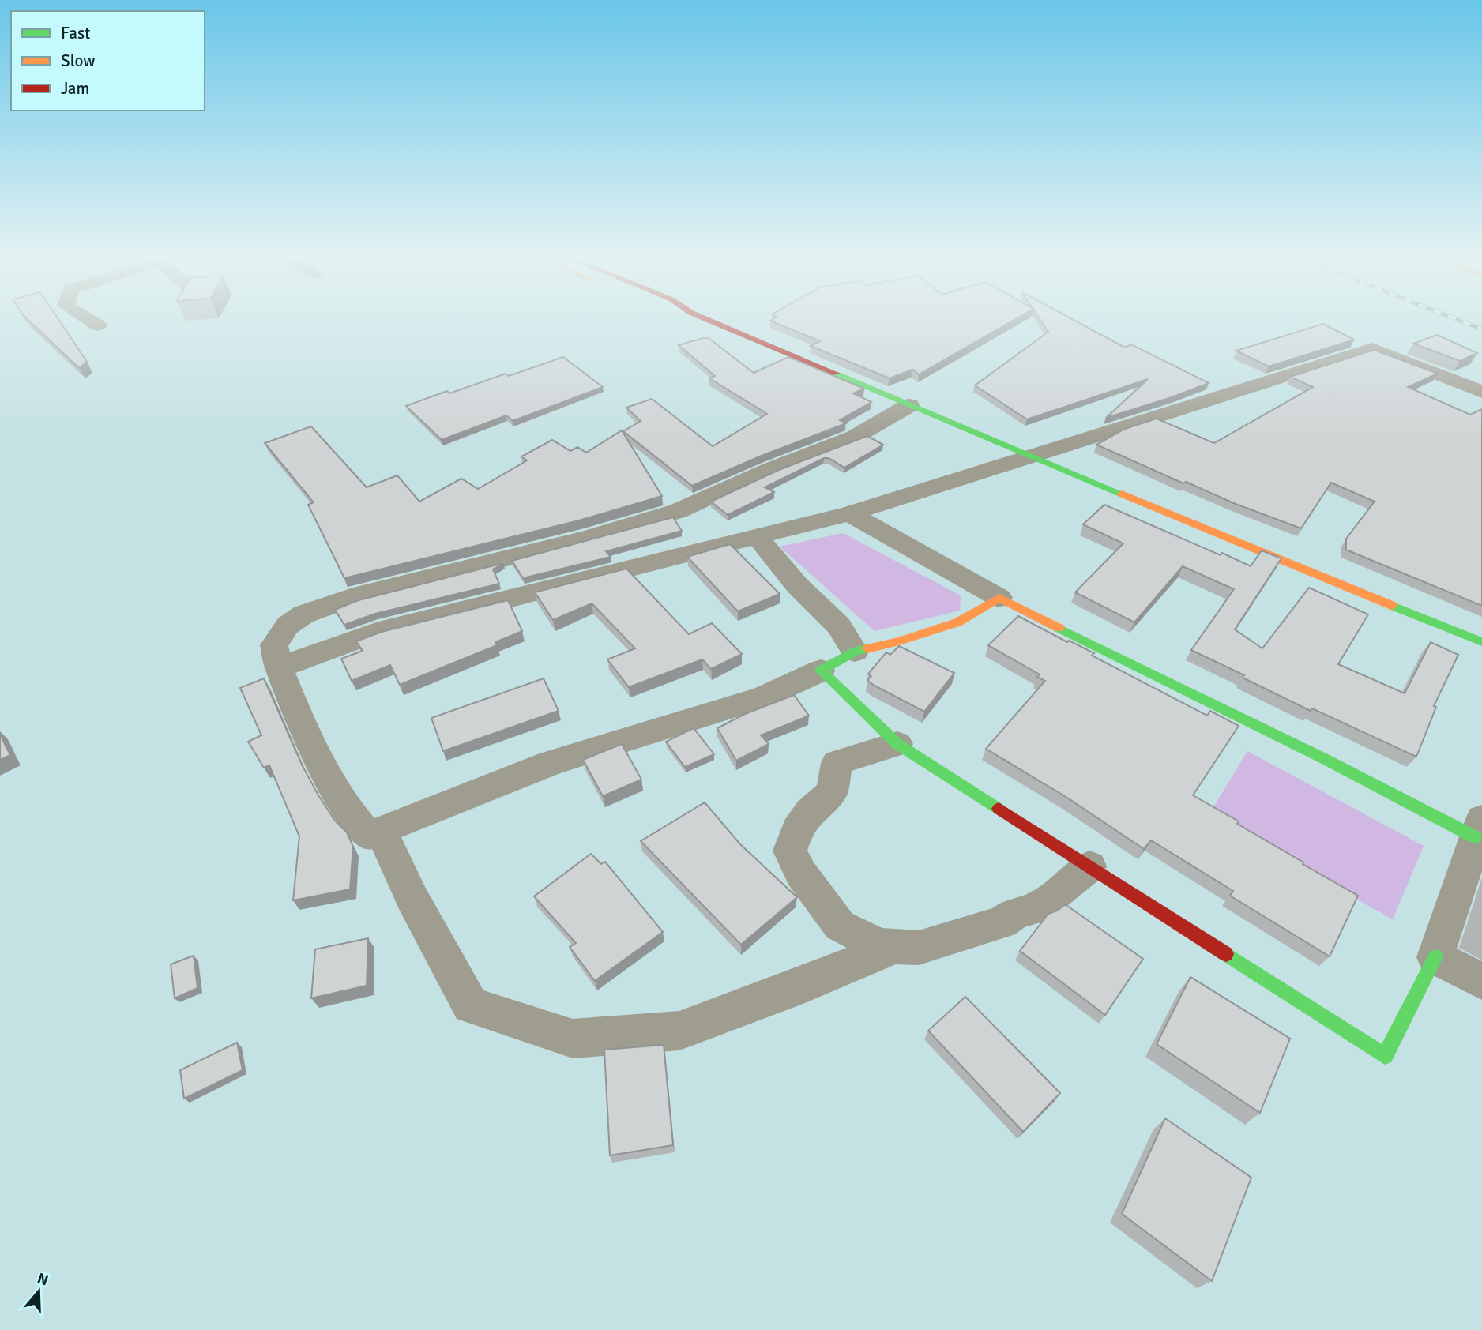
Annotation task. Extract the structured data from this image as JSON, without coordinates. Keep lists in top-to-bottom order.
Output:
{
  "legend": ["Fast", "Slow", "Jam"],
  "north": "top"
}
